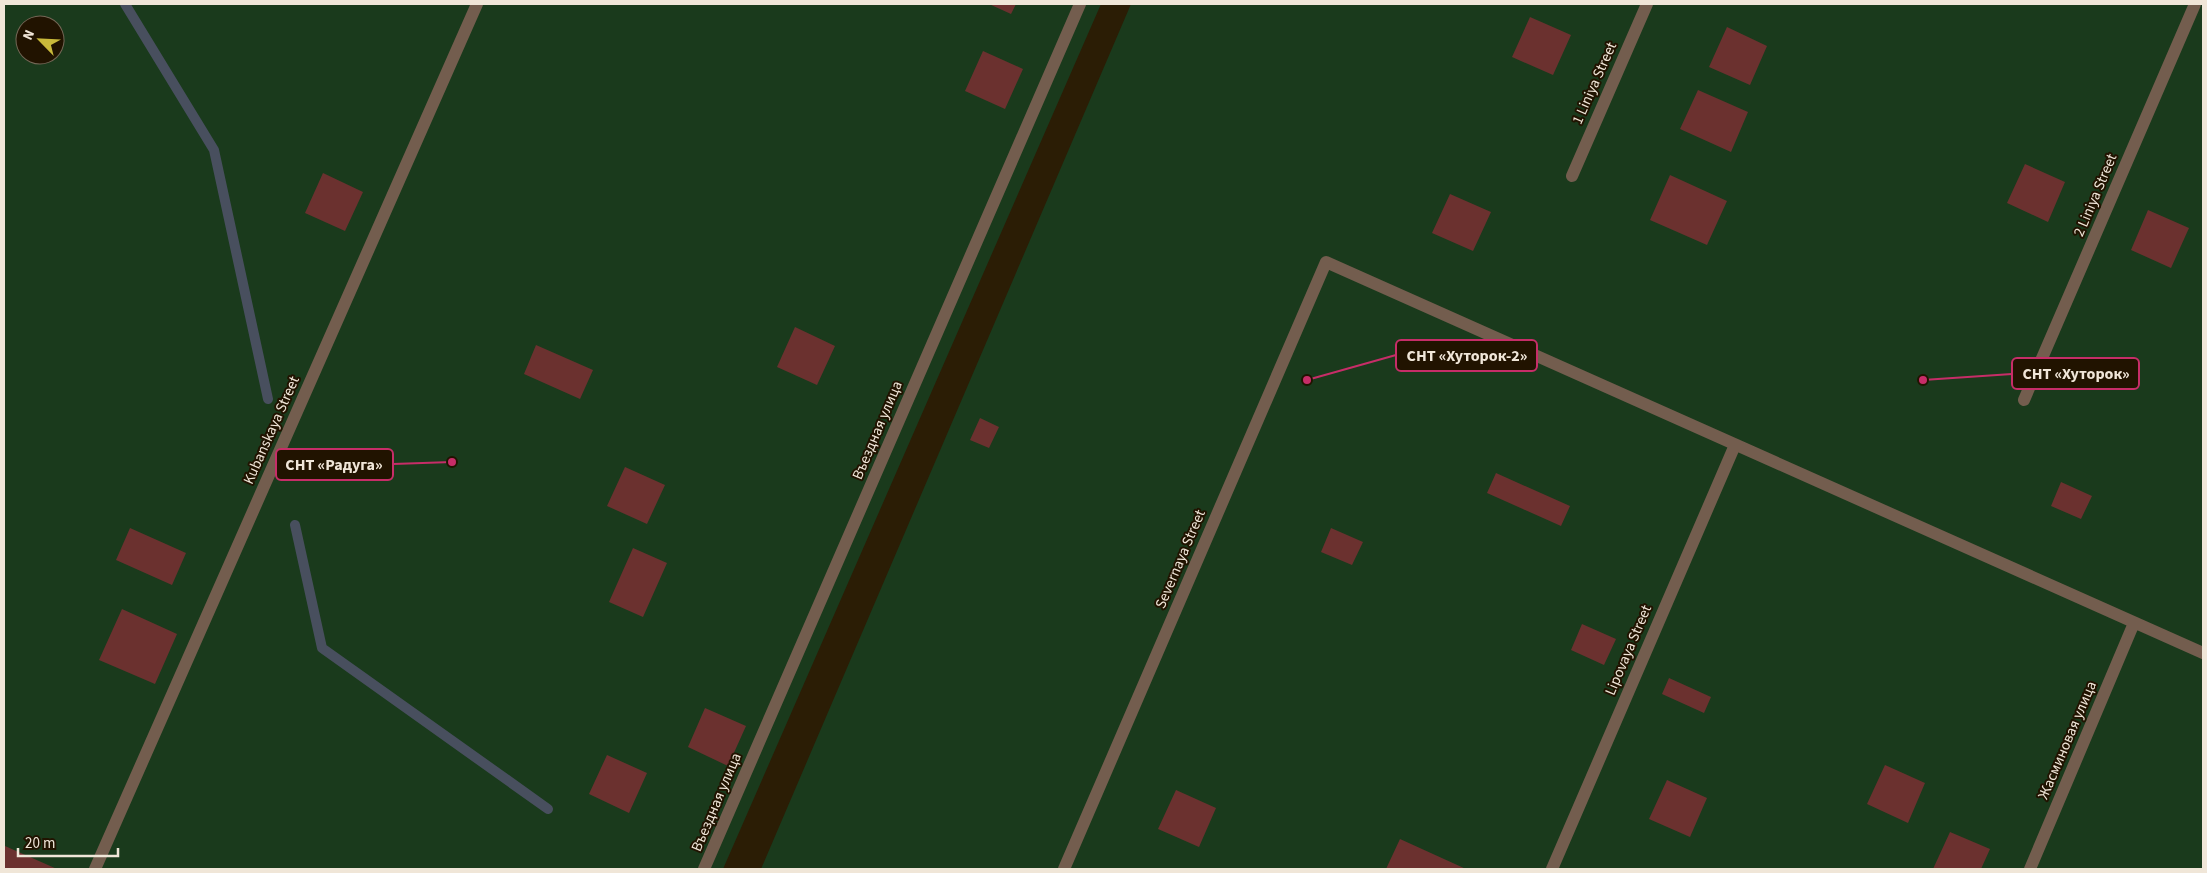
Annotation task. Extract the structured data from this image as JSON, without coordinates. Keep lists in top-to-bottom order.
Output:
{
  "streets": {
    "street": [
      "1 Liniya Street",
      "2 Liniya Street",
      "Kubanskaya Street",
      "Въездная улица",
      "Severnaya Street",
      "Lipovaya Street",
      "Жасминовая улица"
    ]
  },
  "crossings": [
    ["Severnaya Street", "Lipovaya Street"]
  ],
  "places": ["СНТ «Хуторок-2»", "СНТ «Хуторок»", "СНТ «Радуга»"],
  "scale_bar": "20 m",
  "north": "top left"
}
